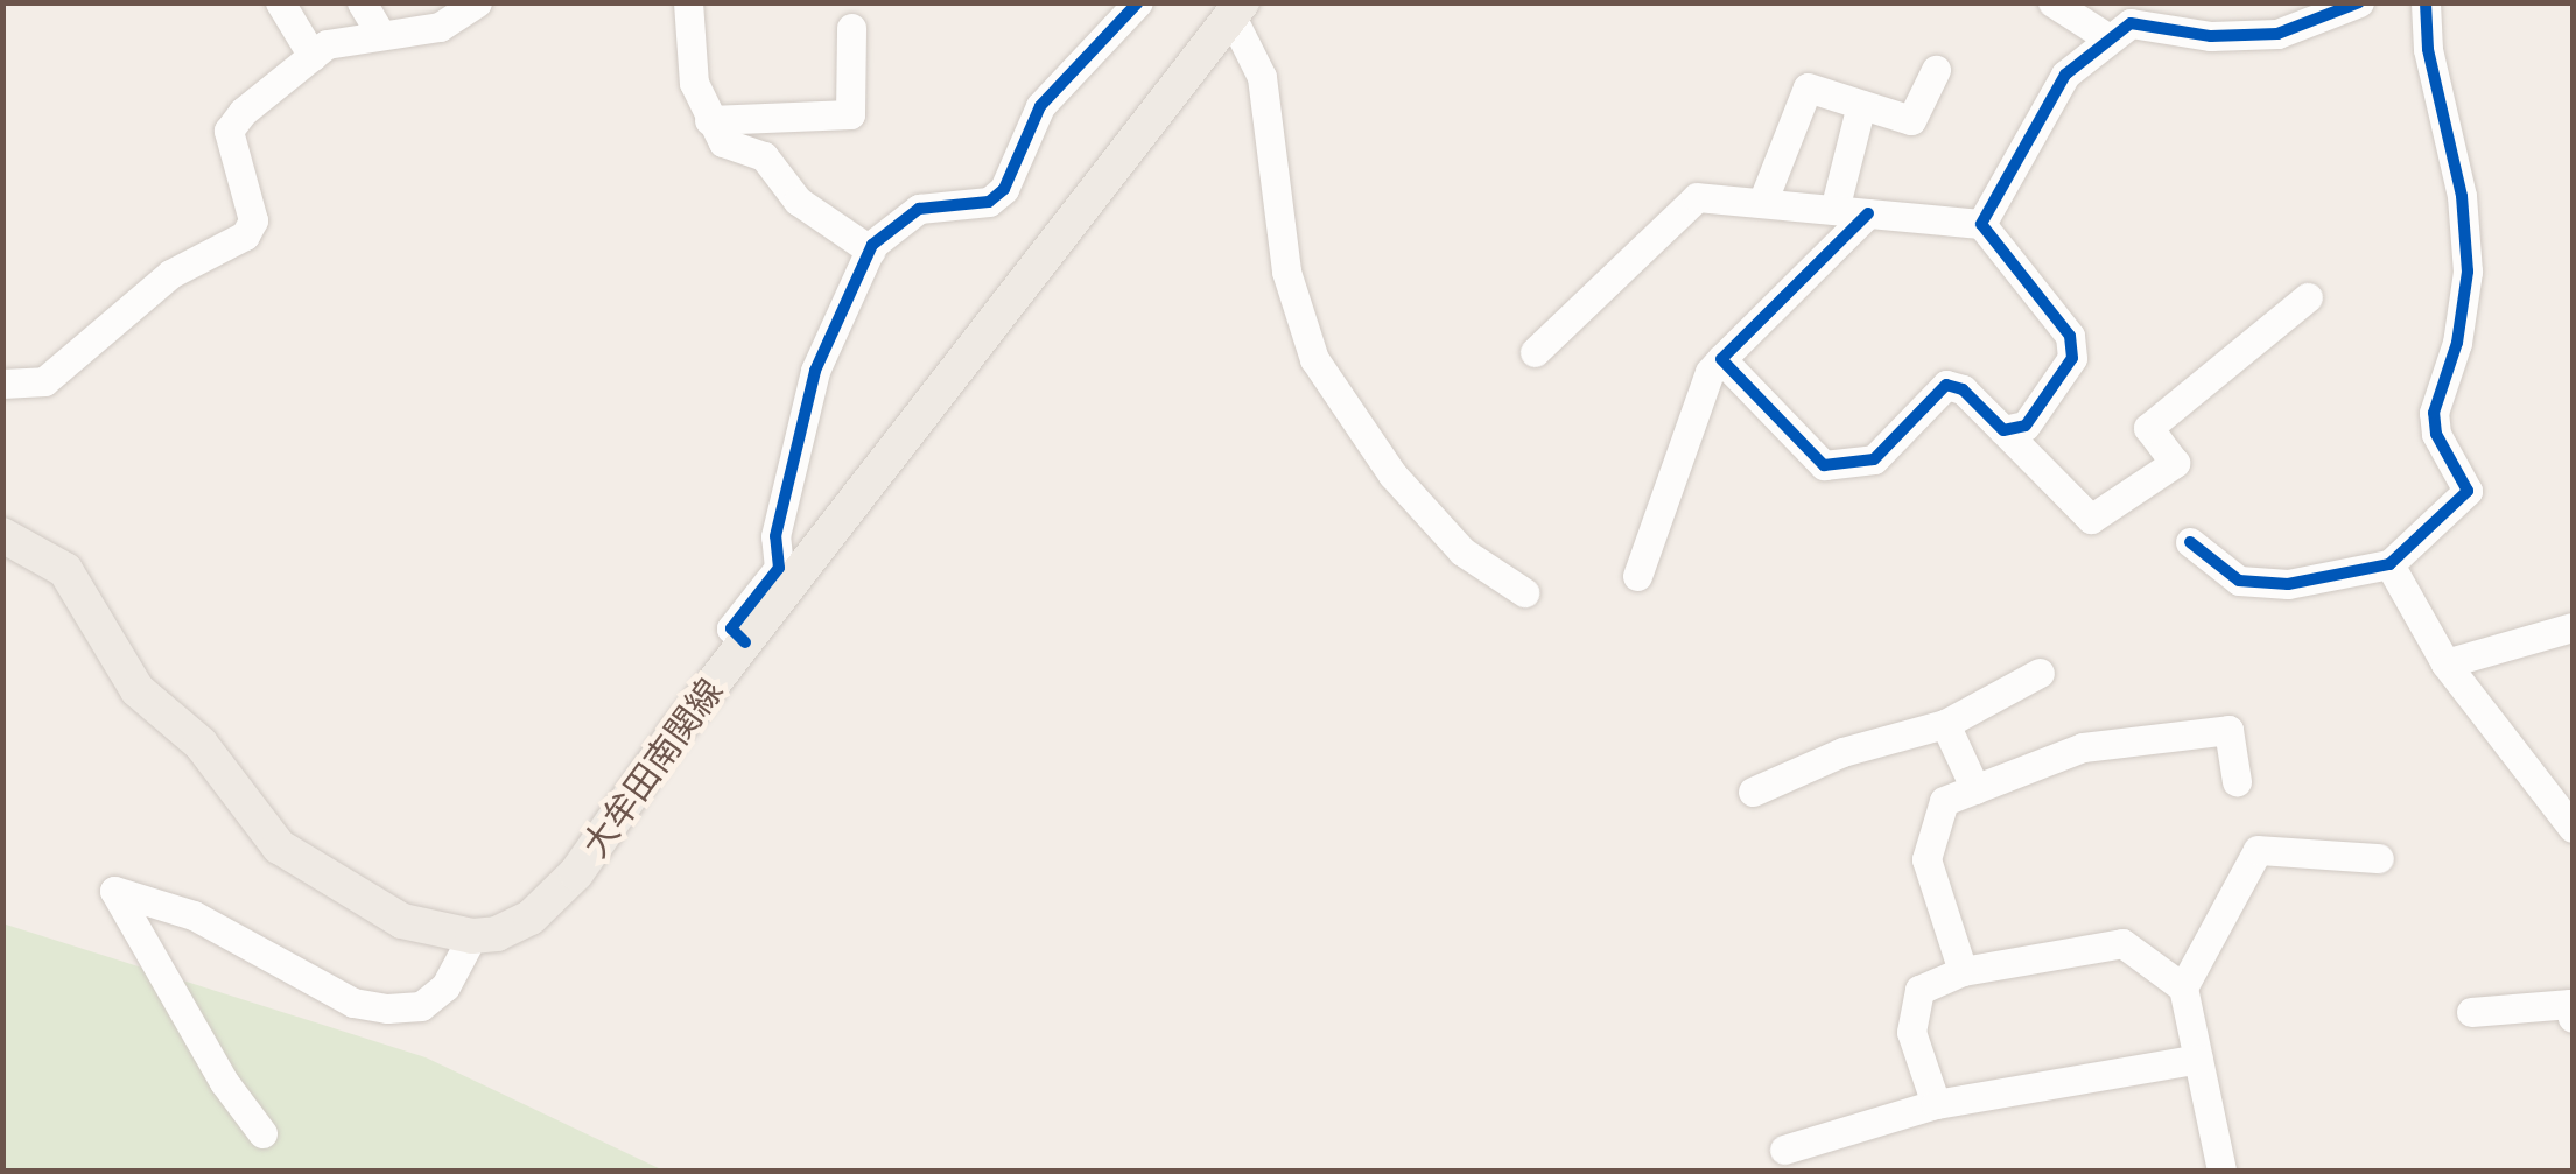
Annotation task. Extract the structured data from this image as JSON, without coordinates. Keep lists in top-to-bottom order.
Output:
{
  "streets": {
    "main road": ["大牟田南関線"]
  }
}
